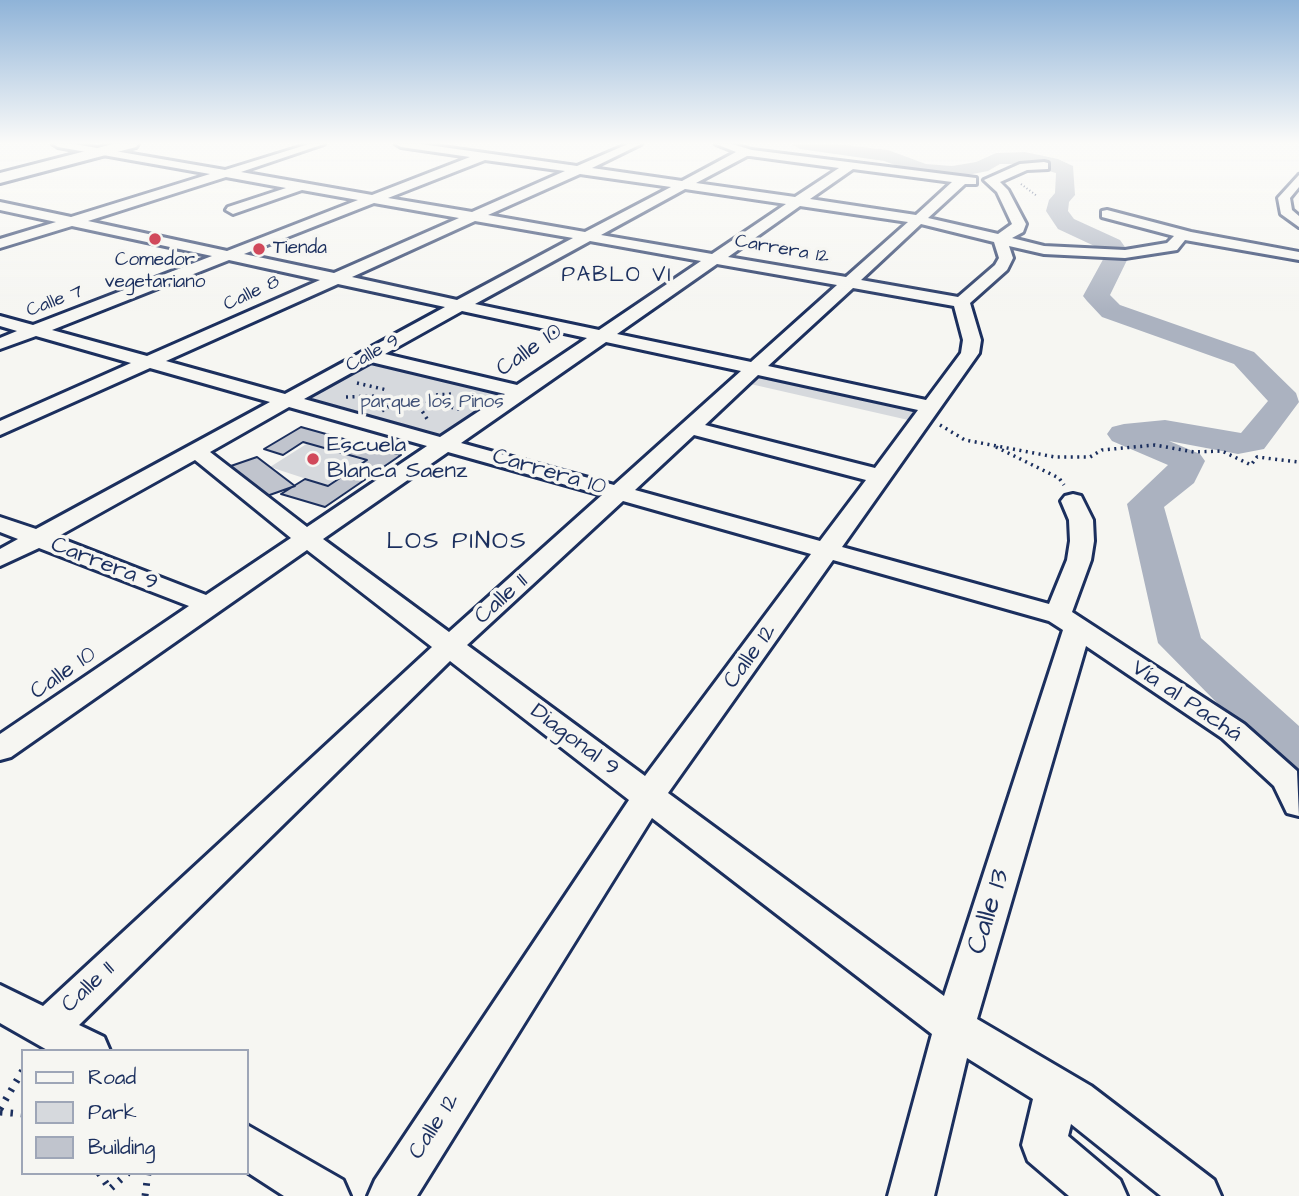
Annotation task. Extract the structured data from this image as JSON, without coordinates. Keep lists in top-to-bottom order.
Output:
{
  "streets": {
    "street": [
      "Carrera 12",
      "Calle 8",
      "Calle 7",
      "Calle 10",
      "Calle 9",
      "Carrera 10",
      "Carrera 9",
      "Calle 11",
      "Calle 12",
      "Vía al Pachá",
      "Diagonal 9",
      "Calle 13"
    ]
  },
  "crossings": [
    ["Carrera 12", "Calle 8"],
    ["Carrera 12", "Calle 10"],
    ["Carrera 12", "Calle 9"],
    ["Carrera 12", "Calle 11"],
    ["Carrera 12", "Calle 12"],
    ["Calle 8", "Carrera 10"],
    ["Calle 7", "Carrera 10"],
    ["Calle 10", "Carrera 10"],
    ["Calle 10", "Carrera 9"],
    ["Calle 10", "Diagonal 9"],
    ["Calle 9", "Carrera 10"],
    ["Calle 9", "Carrera 9"],
    ["Calle 9", "Diagonal 9"],
    ["Carrera 10", "Calle 11"],
    ["Carrera 10", "Calle 12"],
    ["Carrera 10", "Vía al Pachá"],
    ["Carrera 10", "Calle 13"],
    ["Calle 11", "Diagonal 9"],
    ["Calle 12", "Diagonal 9"],
    ["Vía al Pachá", "Calle 13"],
    ["Diagonal 9", "Calle 13"]
  ],
  "districts": ["PABLO VI", "LOS PINOS"],
  "parks": ["parque los Pinos"],
  "places": ["Comedor vegetariano", "Tienda", "Escuela Blanca Saenz"],
  "legend": ["Road", "Park", "Building"]
}
